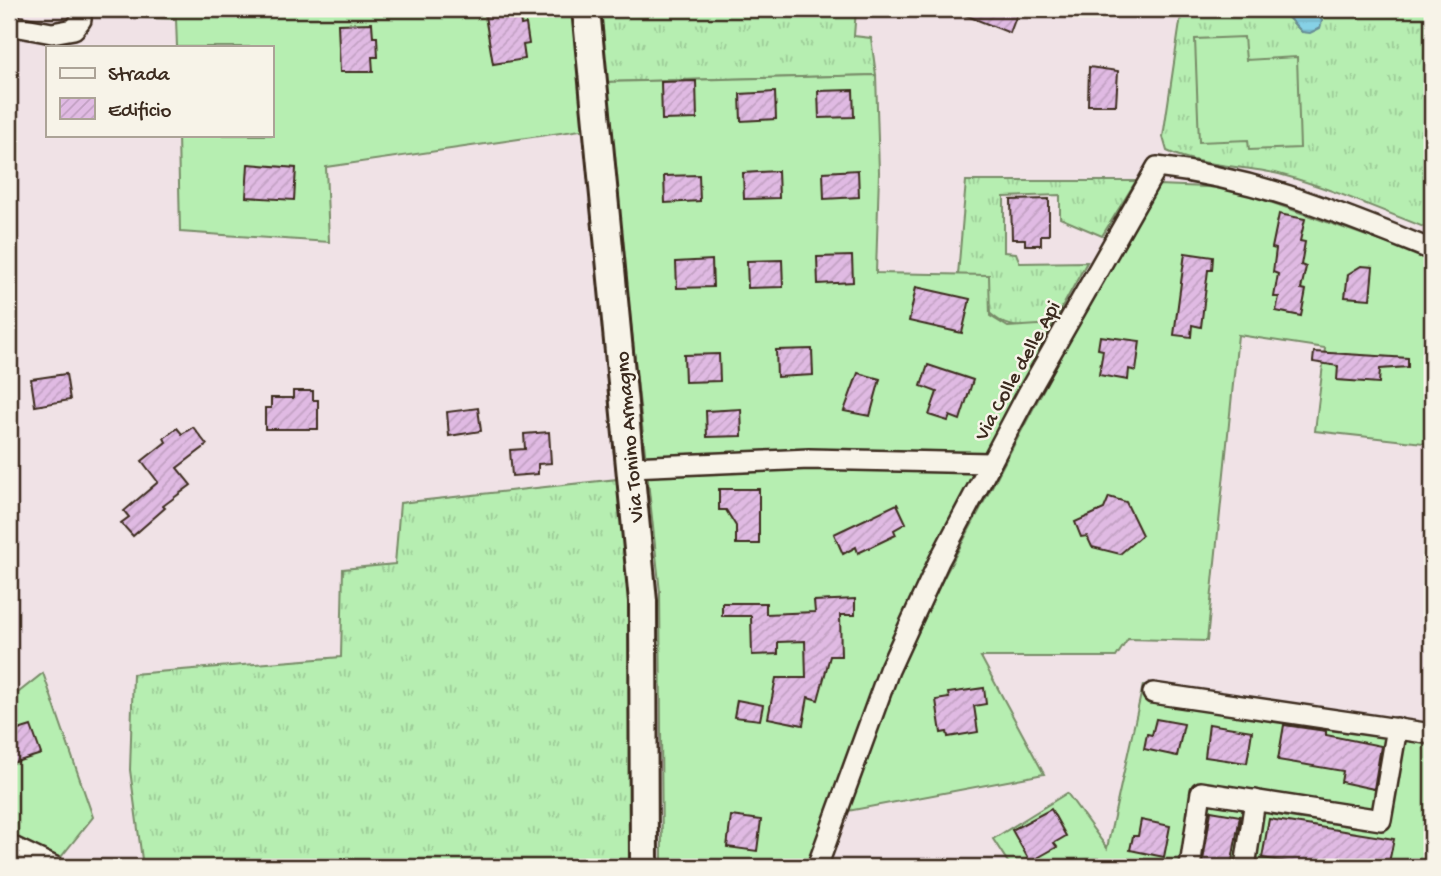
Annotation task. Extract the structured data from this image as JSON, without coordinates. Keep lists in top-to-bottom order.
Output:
{
  "streets": {
    "street": ["Via Colle delle Api", "Via Tonino Armagno"]
  },
  "legend": ["Strada", "Edificio"]
}
